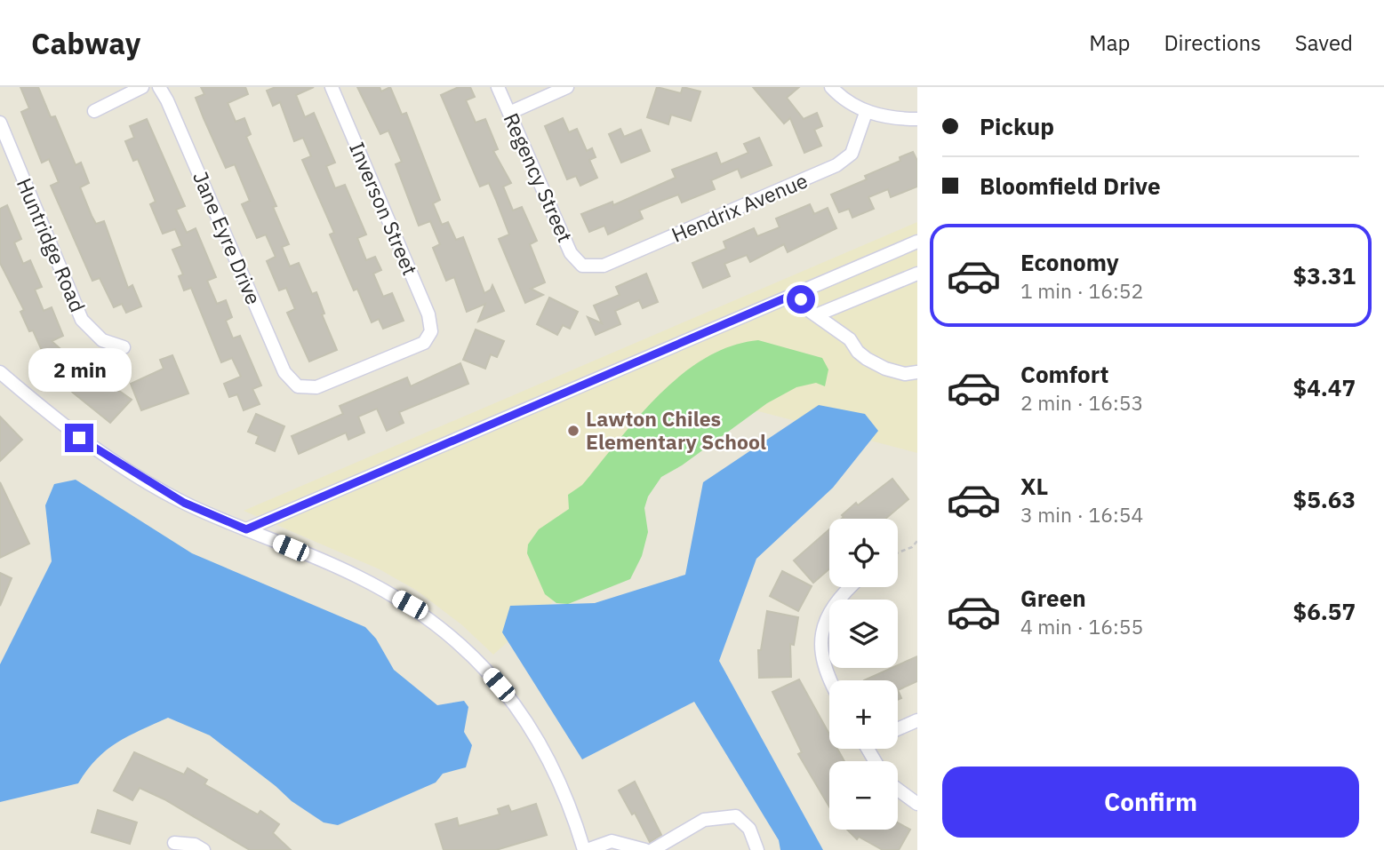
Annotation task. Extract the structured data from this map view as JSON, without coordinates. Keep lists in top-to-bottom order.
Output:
{
  "streets": {
    "street": [
      "Regency Street",
      "Hendrix Avenue",
      "Inverson Street",
      "Jane Eyre Drive",
      "Huntridge Road"
    ]
  },
  "crossings": [
    ["Regency Street", "Hendrix Avenue"],
    ["Inverson Street", "Jane Eyre Drive"]
  ],
  "places": ["Lawton Chiles Elementary School"],
  "page": {
    "header": "Cabway",
    "nav": ["Map", "Directions", "Saved"],
    "banner": ["Pickup", "Bloomfield Drive"],
    "list": [
      {
        "name": "Economy",
        "note": "1 min · 16:52",
        "value": "$3.31"
      },
      {
        "name": "Comfort",
        "note": "2 min · 16:53",
        "value": "$4.47"
      },
      {
        "name": "XL",
        "note": "3 min · 16:54",
        "value": "$5.63"
      },
      {
        "name": "Green",
        "note": "4 min · 16:55",
        "value": "$6.57"
      }
    ],
    "bubble": "2 min",
    "map_buttons": ["+", "−"],
    "buttons": "Confirm"
  }
}
